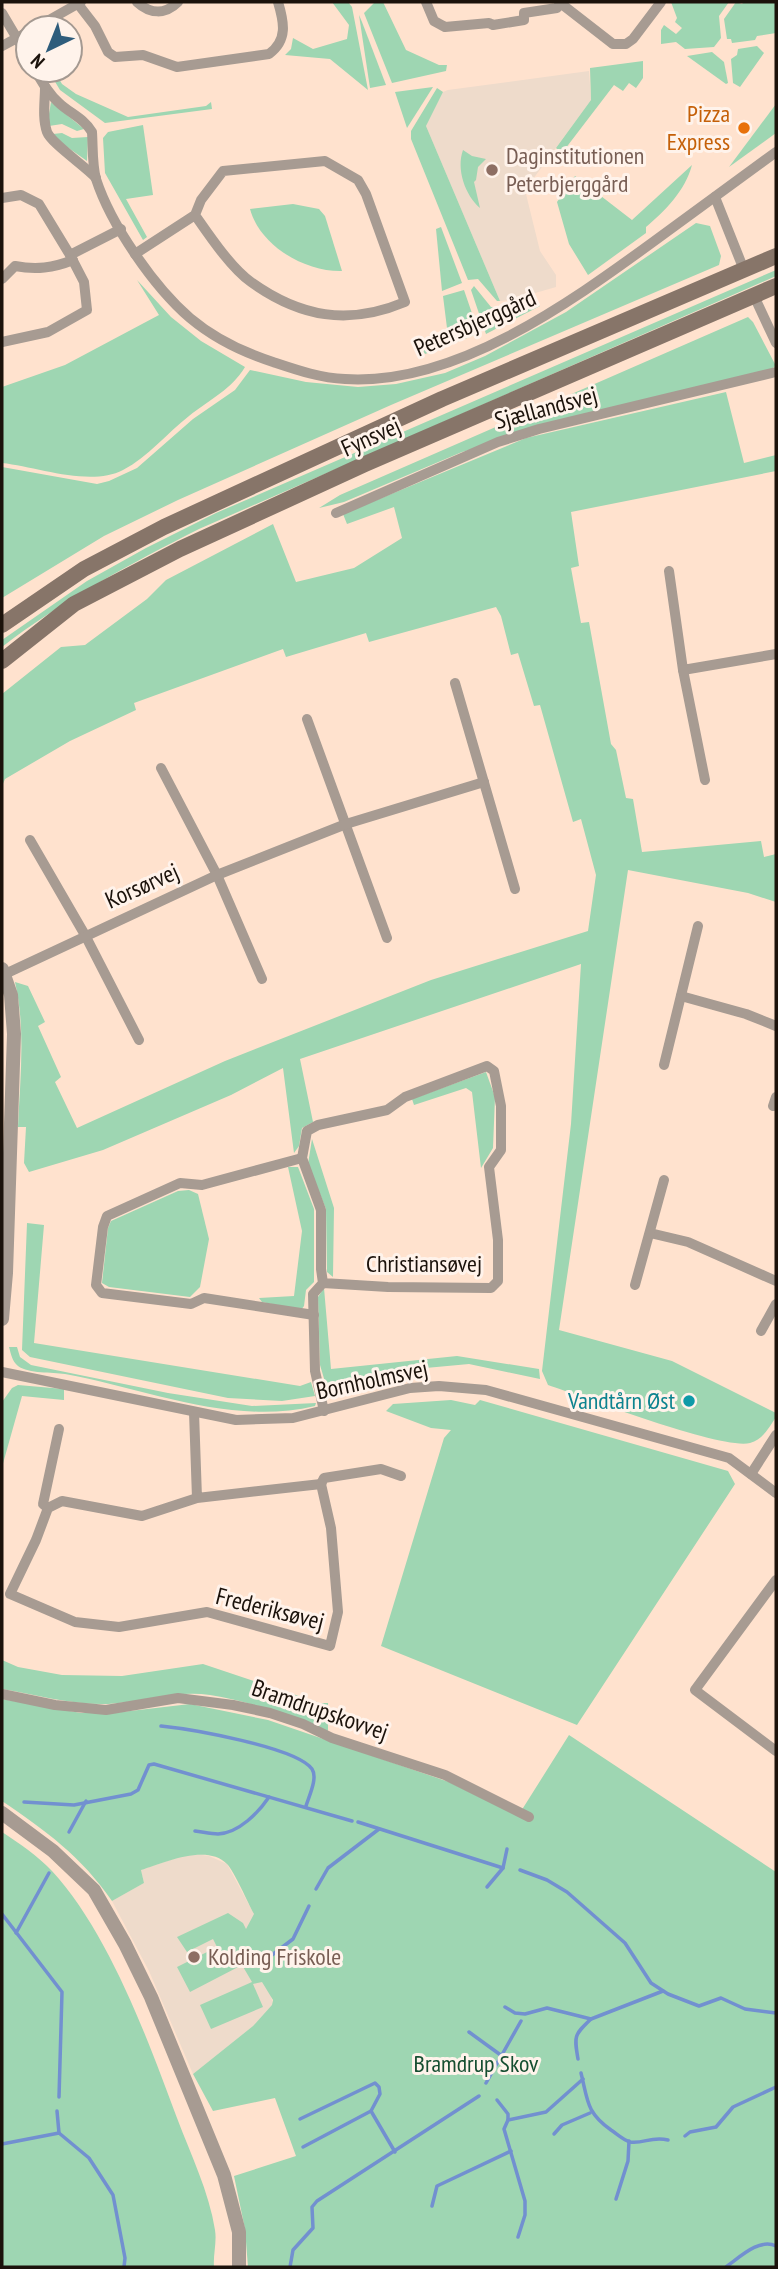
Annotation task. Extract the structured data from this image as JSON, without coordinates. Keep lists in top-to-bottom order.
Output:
{
  "streets": {
    "main road": ["Fynsvej"],
    "street": [
      "Petersbjerggård",
      "Sjællandsvej",
      "Korsørvej",
      "Christiansøvej",
      "Bornholmsvej",
      "Frederiksøvej",
      "Bramdrupskovvej"
    ]
  },
  "parks": ["Bramdrup Skov"],
  "places": [
    "Pizza Express",
    "Daginstitutionen Peterbjerggård",
    "Vandtårn Øst",
    "Kolding Friskole"
  ],
  "north": "bottom left"
}
